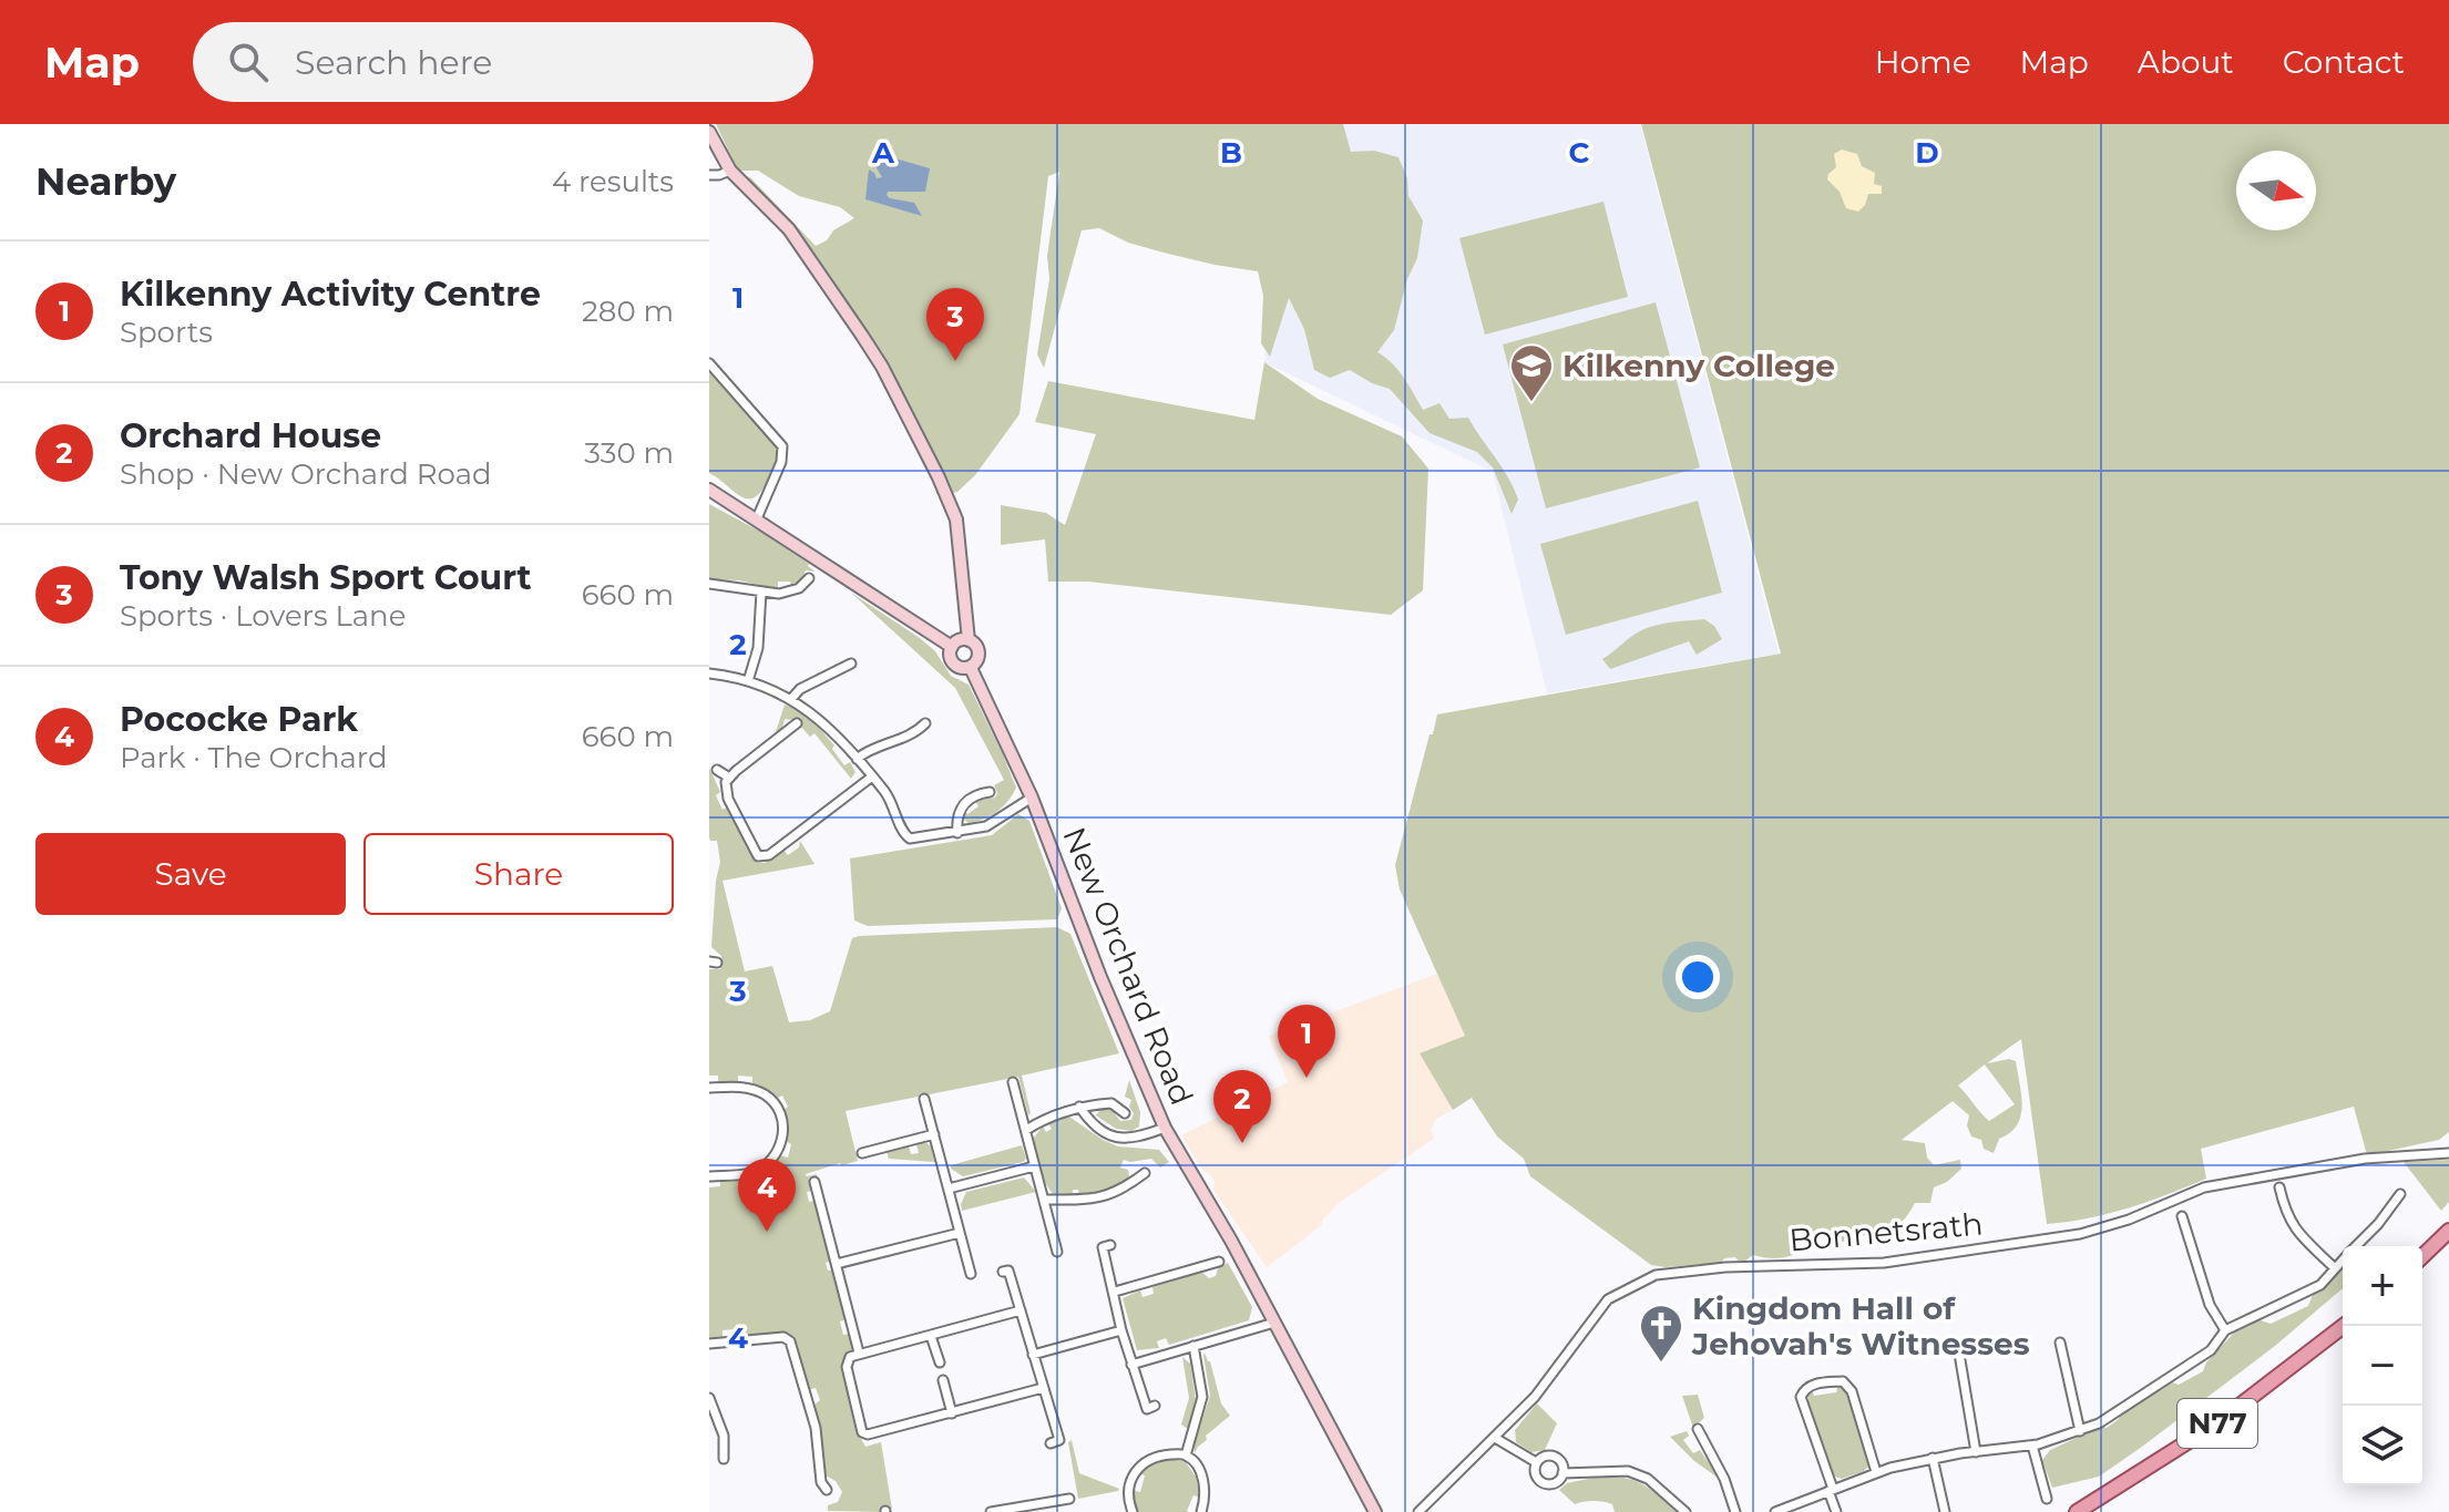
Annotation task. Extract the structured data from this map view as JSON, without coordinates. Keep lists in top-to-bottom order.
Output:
{
  "streets": {
    "main road": ["N77"],
    "street": ["New Orchard Road", "Bonnetsrath"]
  },
  "places": {
    "school or university": ["Kilkenny College"],
    "church": ["Kingdom Hall of Jehovah's Witnesses"]
  },
  "north": "right",
  "page": {
    "header": "Map",
    "search": "Search here",
    "nav": [
      "Home",
      "Map",
      "About",
      "Contact"
    ],
    "heading": ["Nearby", "4 results"],
    "list": [
      {
        "mark": "1",
        "name": "Kilkenny Activity Centre",
        "note": "Sports",
        "value": "280 m"
      },
      {
        "mark": "2",
        "name": "Orchard House",
        "note": "Shop · New Orchard Road",
        "value": "330 m"
      },
      {
        "mark": "3",
        "name": "Tony Walsh Sport Court",
        "note": "Sports · Lovers Lane",
        "value": "660 m"
      },
      {
        "mark": "4",
        "name": "Pococke Park",
        "note": "Park · The Orchard",
        "value": "660 m"
      }
    ],
    "pins": [
      "3",
      "1",
      "2",
      "4"
    ],
    "buttons": ["Save", "Share"],
    "map_buttons": ["+", "−"]
  },
  "grid": {
    "columns": [
      "A",
      "B",
      "C",
      "D"
    ],
    "rows": [
      "1",
      "2",
      "3",
      "4"
    ]
  }
}
